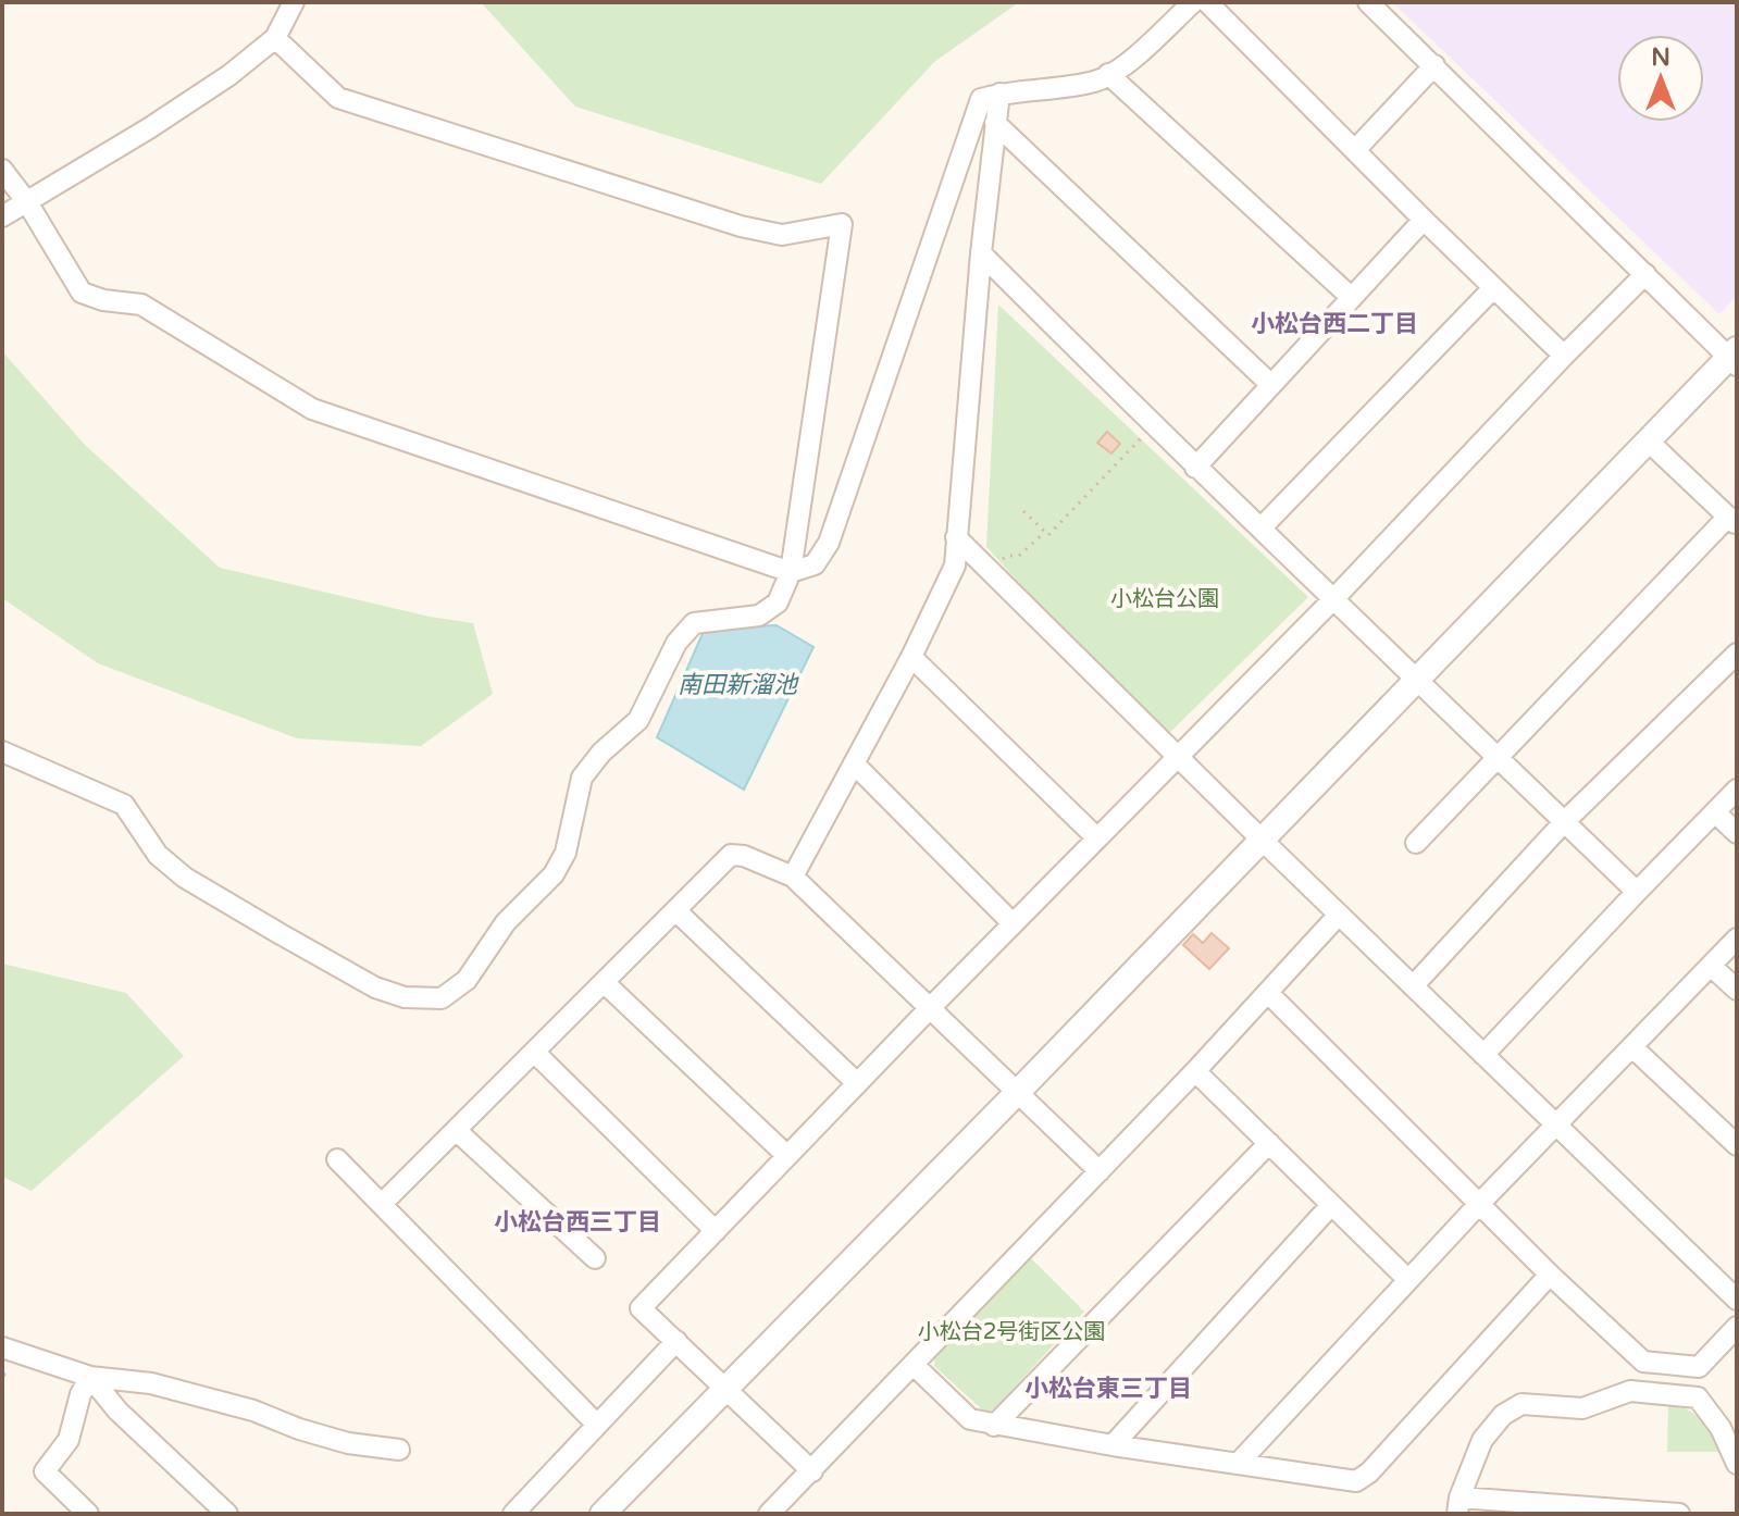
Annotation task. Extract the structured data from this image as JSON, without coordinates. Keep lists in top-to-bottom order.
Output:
{
  "districts": ["小松台西二丁目", "小松台西三丁目", "小松台東三丁目"],
  "water": ["南田新溜池"],
  "parks": ["小松台公園", "小松台2号街区公園"],
  "north": "top"
}
